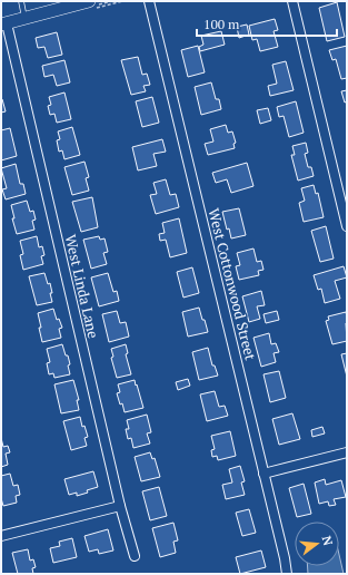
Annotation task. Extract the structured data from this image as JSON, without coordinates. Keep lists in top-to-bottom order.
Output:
{
  "streets": {
    "street": ["West Cottonwood Street", "West Linda Lane"]
  },
  "scale_bar": "100 m",
  "north": "right"
}
